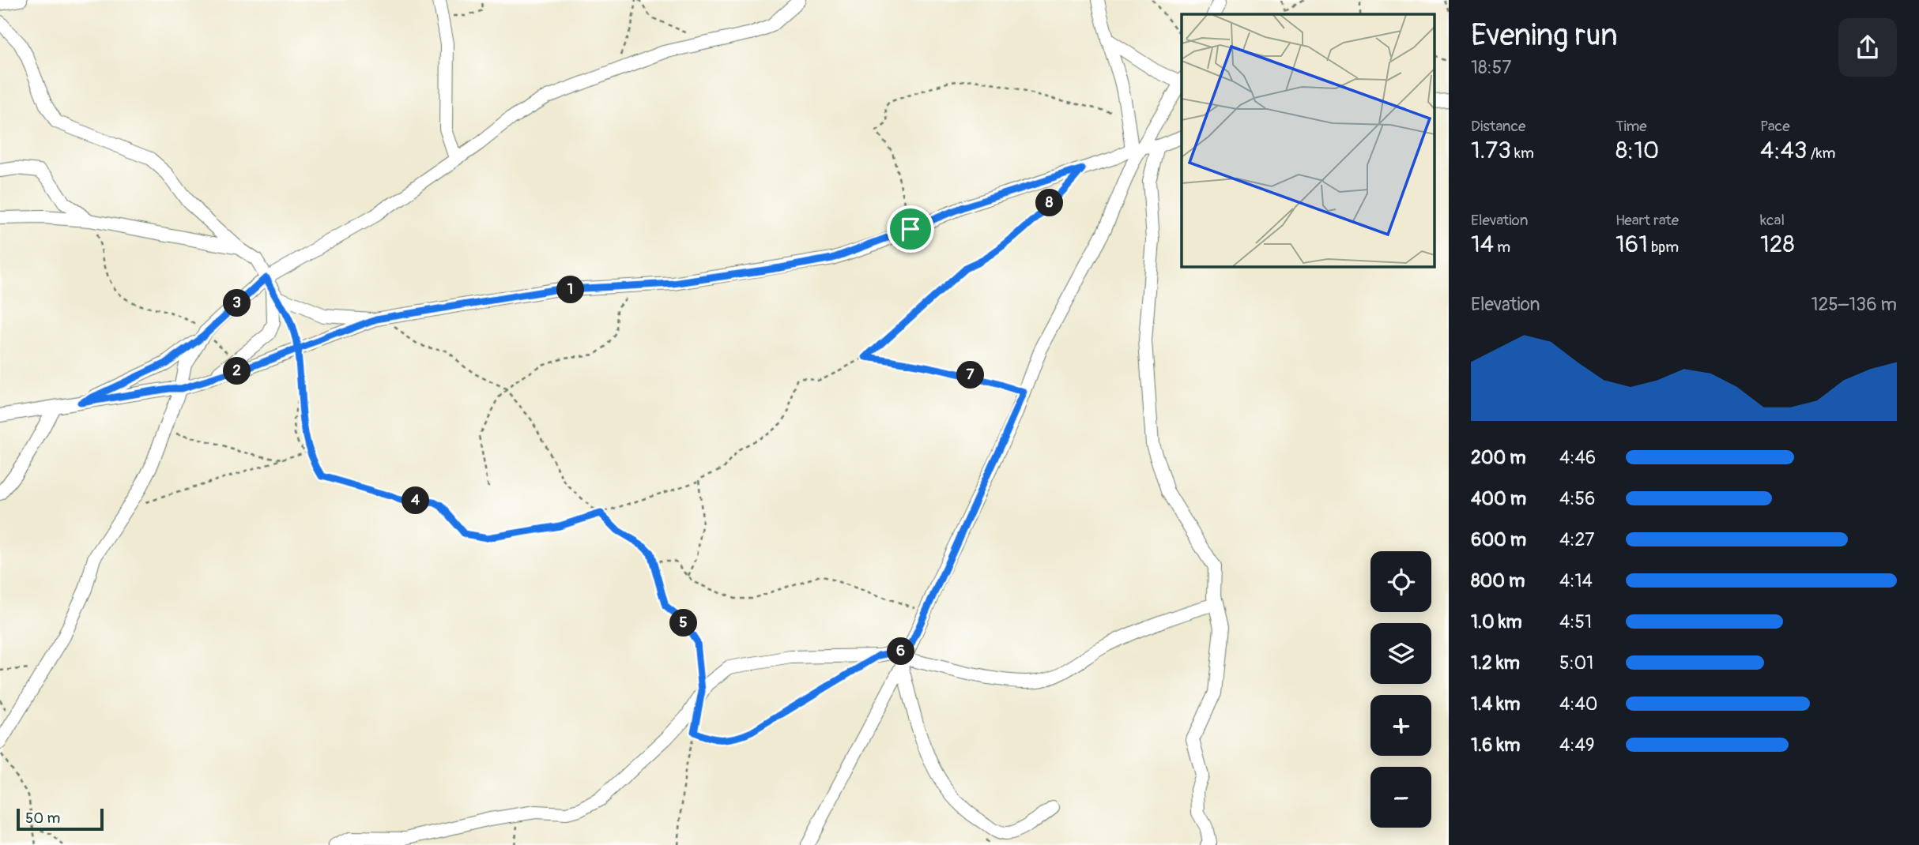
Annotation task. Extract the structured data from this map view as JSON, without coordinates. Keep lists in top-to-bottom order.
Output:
{
  "scale_bar": "50 m",
  "page": {
    "heading": ["Evening run", "18:57"],
    "stats": [
      ["Distance", "1.73 km"],
      ["Time", "8:10"],
      ["Pace", "4:43 /km"],
      ["Elevation", "14 m"],
      ["Heart rate", "161 bpm"],
      ["kcal", "128"]
    ],
    "pins": [
      "8",
      "1",
      "3",
      "2",
      "7",
      "4",
      "5",
      "6"
    ],
    "chart": ["Elevation", "125–136 m"],
    "list": [
      {
        "name": "200 m",
        "note": "4:46"
      },
      {
        "name": "400 m",
        "note": "4:56"
      },
      {
        "name": "600 m",
        "note": "4:27"
      },
      {
        "name": "800 m",
        "note": "4:14"
      },
      {
        "name": "1.0 km",
        "note": "4:51"
      },
      {
        "name": "1.2 km",
        "note": "5:01"
      },
      {
        "name": "1.4 km",
        "note": "4:40"
      },
      {
        "name": "1.6 km",
        "note": "4:49"
      }
    ],
    "map_buttons": ["+", "−"],
    "scale": "50 m"
  }
}
